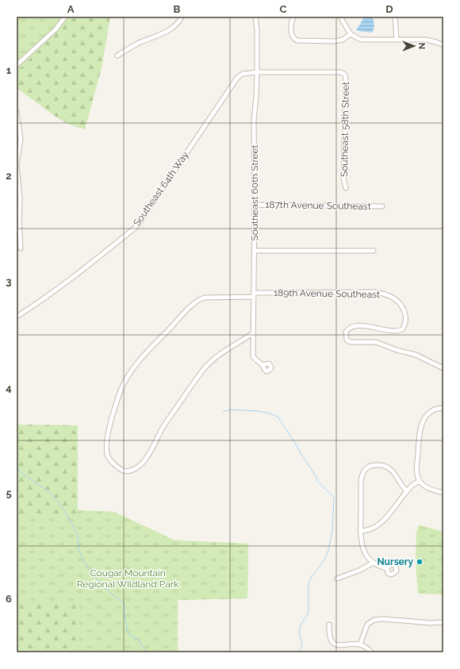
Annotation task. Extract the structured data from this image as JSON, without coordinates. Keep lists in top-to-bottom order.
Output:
{
  "streets": {
    "street": [
      "Southeast 58th Street",
      "Southeast 64th Way",
      "Southeast 60th Street",
      "187th Avenue Southeast",
      "189th Avenue Southeast"
    ]
  },
  "crossings": [
    ["Southeast 58th Street", "Southeast 64th Way"],
    ["Southeast 64th Way", "Southeast 60th Street"],
    ["Southeast 60th Street", "187th Avenue Southeast"],
    ["Southeast 60th Street", "189th Avenue Southeast"]
  ],
  "parks": ["Cougar Mountain Regional Wildland Park"],
  "places": ["Nursery"],
  "north": "right",
  "grid": {
    "columns": [
      "A",
      "B",
      "C",
      "D"
    ],
    "rows": [
      "1",
      "2",
      "3",
      "4",
      "5",
      "6"
    ]
  }
}
